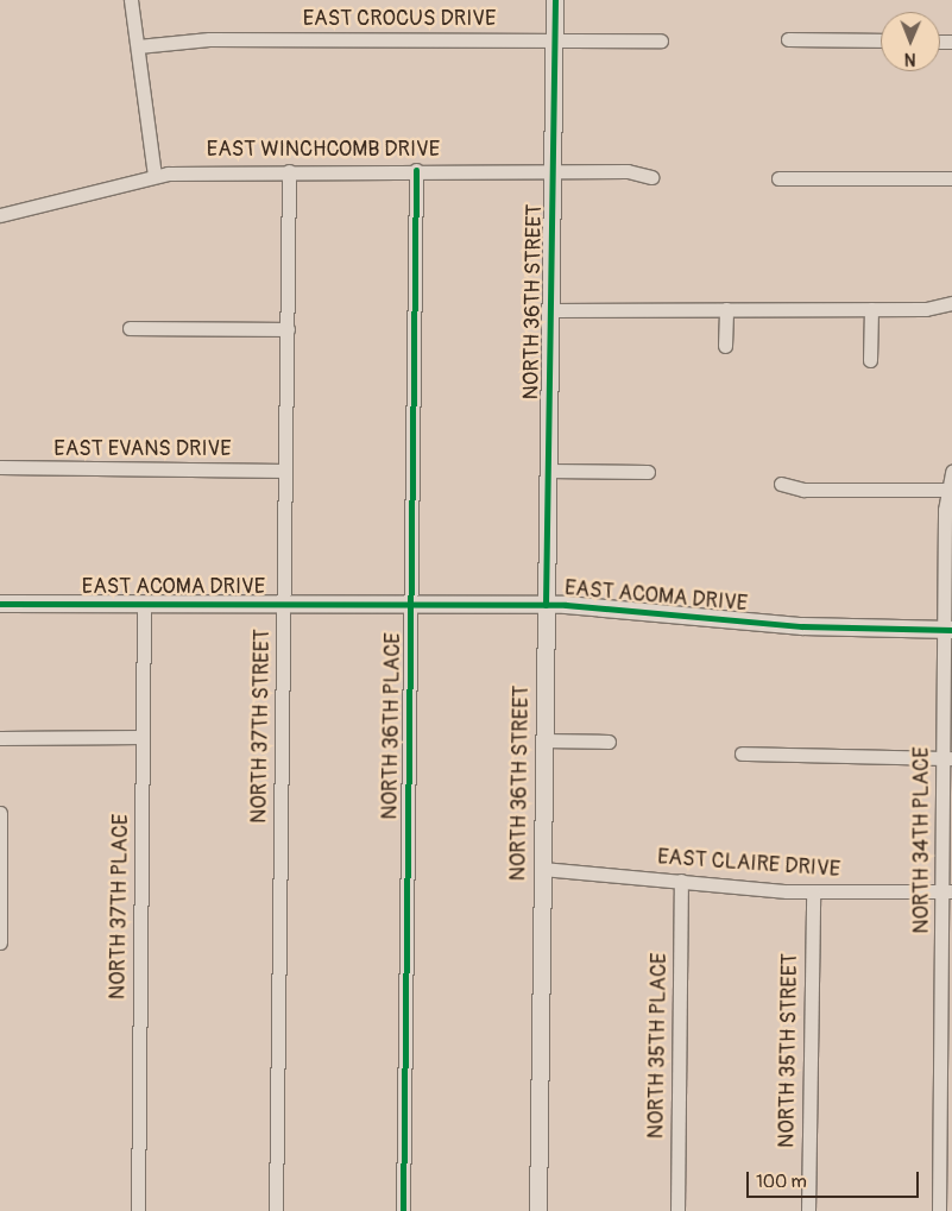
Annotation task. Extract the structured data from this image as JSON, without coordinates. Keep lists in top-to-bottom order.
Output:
{
  "streets": {
    "street": [
      "EAST CROCUS DRIVE",
      "EAST WINCHCOMB DRIVE",
      "NORTH 36TH STREET",
      "EAST EVANS DRIVE",
      "EAST ACOMA DRIVE",
      "NORTH 37TH STREET",
      "NORTH 36TH PLACE",
      "NORTH 34TH PLACE",
      "EAST CLAIRE DRIVE",
      "NORTH 37TH PLACE",
      "NORTH 35TH PLACE",
      "NORTH 35TH STREET"
    ]
  },
  "crossings": [
    ["EAST CROCUS DRIVE", "NORTH 36TH STREET"],
    ["EAST WINCHCOMB DRIVE", "NORTH 36TH STREET"],
    ["EAST WINCHCOMB DRIVE", "NORTH 37TH STREET"],
    ["EAST WINCHCOMB DRIVE", "NORTH 36TH PLACE"],
    ["NORTH 36TH STREET", "EAST ACOMA DRIVE"],
    ["NORTH 36TH STREET", "EAST CLAIRE DRIVE"],
    ["EAST EVANS DRIVE", "NORTH 37TH STREET"],
    ["EAST ACOMA DRIVE", "NORTH 37TH STREET"],
    ["EAST ACOMA DRIVE", "NORTH 36TH PLACE"],
    ["EAST ACOMA DRIVE", "NORTH 34TH PLACE"],
    ["EAST ACOMA DRIVE", "NORTH 37TH PLACE"],
    ["NORTH 34TH PLACE", "EAST CLAIRE DRIVE"],
    ["EAST CLAIRE DRIVE", "NORTH 35TH PLACE"],
    ["EAST CLAIRE DRIVE", "NORTH 35TH STREET"]
  ],
  "scale_bar": "100 m",
  "north": "bottom"
}
